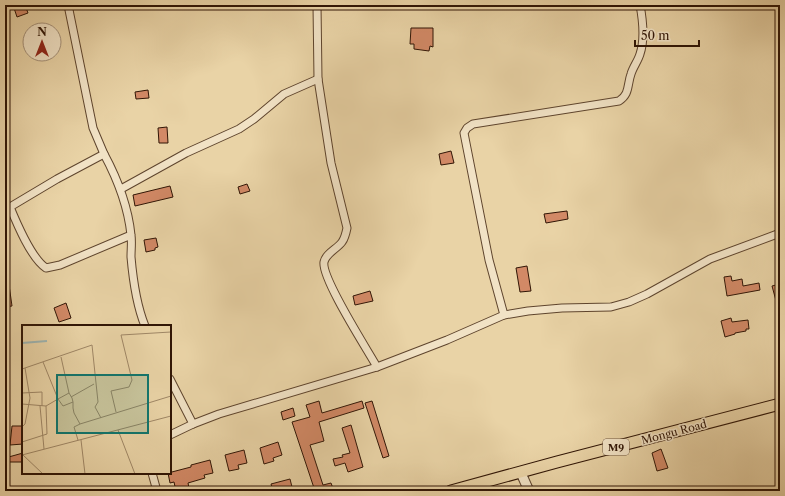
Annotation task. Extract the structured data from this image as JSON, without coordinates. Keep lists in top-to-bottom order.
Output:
{
  "streets": {
    "main road": ["Mongu Road", "M9"]
  },
  "scale_bar": "50 m",
  "north": "top"
}
